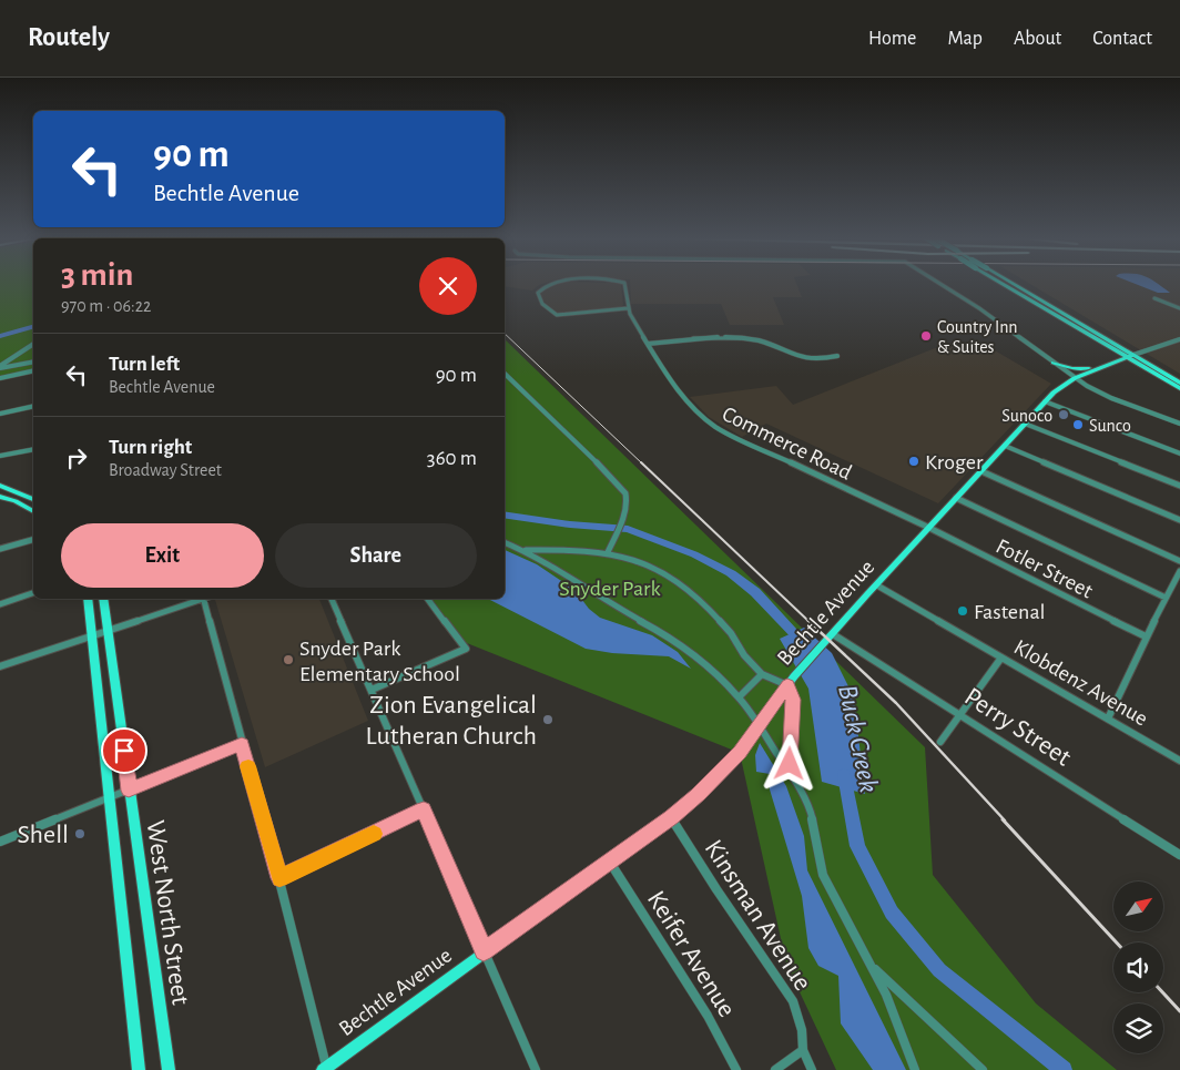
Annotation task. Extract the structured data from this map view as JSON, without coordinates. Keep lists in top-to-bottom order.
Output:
{
  "streets": {
    "main road": ["Bechtle Avenue", "West North Street"],
    "street": [
      "Commerce Road",
      "Fotler Street",
      "Klobdenz Avenue",
      "Perry Street",
      "Kinsman Avenue",
      "Keifer Avenue"
    ]
  },
  "crossings": [
    ["Commerce Road", "Fotler Street"],
    ["Commerce Road", "Bechtle Avenue"],
    ["Fotler Street", "Bechtle Avenue"],
    ["Bechtle Avenue", "Klobdenz Avenue"],
    ["Bechtle Avenue", "Perry Street"],
    ["Bechtle Avenue", "Kinsman Avenue"],
    ["Bechtle Avenue", "Keifer Avenue"]
  ],
  "water": ["Buck Creek"],
  "parks": ["Snyder Park"],
  "places": [
    "Country Inn & Suites",
    "Sunoco",
    "Sunco",
    "Kroger",
    "Fastenal",
    "Snyder Park Elementary School",
    "Zion Evangelical Lutheran Church",
    "Shell"
  ],
  "north": "top right",
  "page": {
    "header": "Routely",
    "nav": [
      "Home",
      "Map",
      "About",
      "Contact"
    ],
    "turn": ["90 m", "Bechtle Avenue"],
    "heading": ["3 min", "970 m · 06:22"],
    "list": [
      {
        "name": "Turn left",
        "note": "Bechtle Avenue",
        "value": "90 m"
      },
      {
        "name": "Turn right",
        "note": "Broadway Street",
        "value": "360 m"
      }
    ],
    "buttons": ["Exit", "Share"]
  }
}
